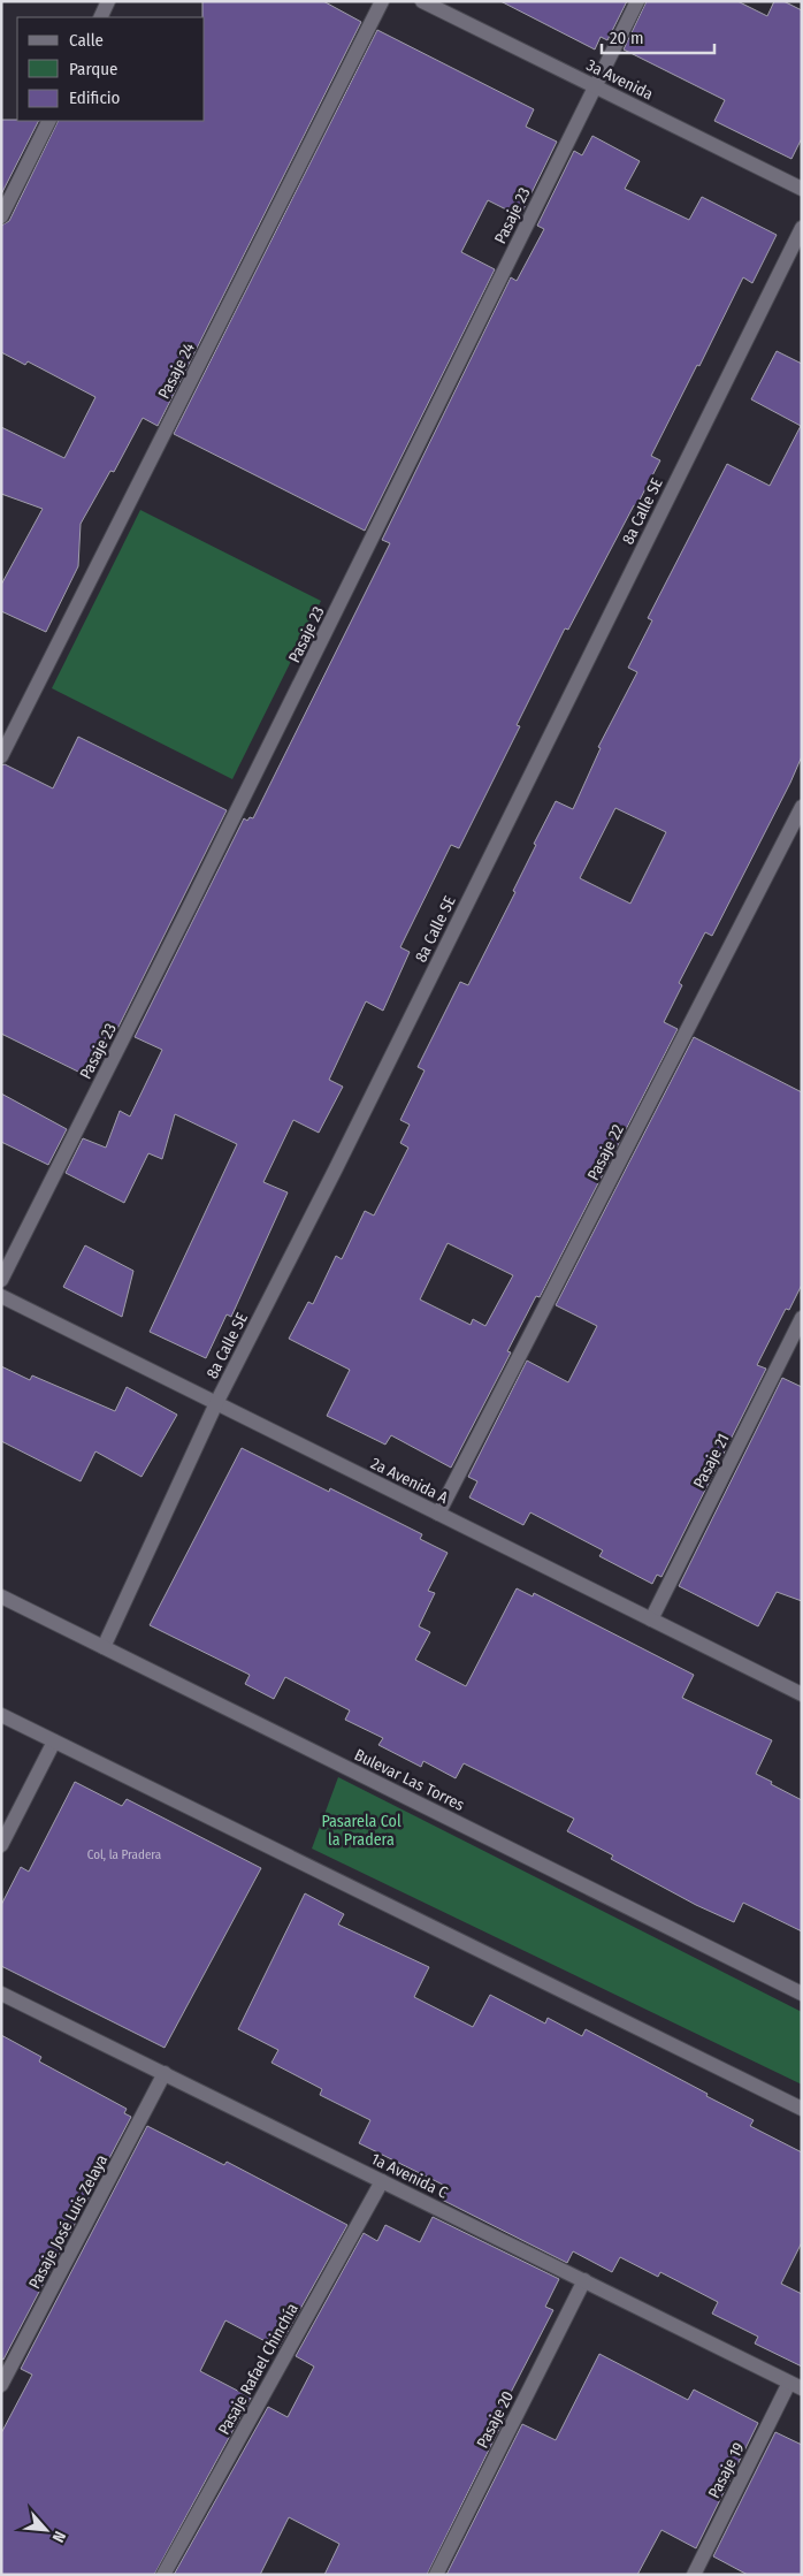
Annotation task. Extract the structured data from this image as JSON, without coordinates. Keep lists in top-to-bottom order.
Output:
{
  "streets": {
    "street": [
      "3a Avenida",
      "Pasaje 23",
      "Pasaje 24",
      "8a Calle SE",
      "Pasaje 22",
      "Pasaje 21",
      "2a Avenida A",
      "Bulevar Las Torres",
      "1a Avenida C",
      "Pasaje José Luis Zelaya",
      "Pasaje Rafael Chinchía",
      "Pasaje 20",
      "Pasaje 19"
    ]
  },
  "crossings": [
    ["3a Avenida", "Pasaje 23"],
    ["8a Calle SE", "2a Avenida A"],
    ["8a Calle SE", "Bulevar Las Torres"],
    ["Pasaje 22", "2a Avenida A"],
    ["Pasaje 21", "2a Avenida A"],
    ["1a Avenida C", "Pasaje José Luis Zelaya"],
    ["1a Avenida C", "Pasaje Rafael Chinchía"],
    ["1a Avenida C", "Pasaje 20"],
    ["1a Avenida C", "Pasaje 19"]
  ],
  "parks": ["Pasarela Col la Pradera"],
  "house_numbers": ["Col, la Pradera"],
  "legend": ["Calle", "Parque", "Edificio"],
  "scale_bar": "20 m",
  "north": "bottom right"
}
